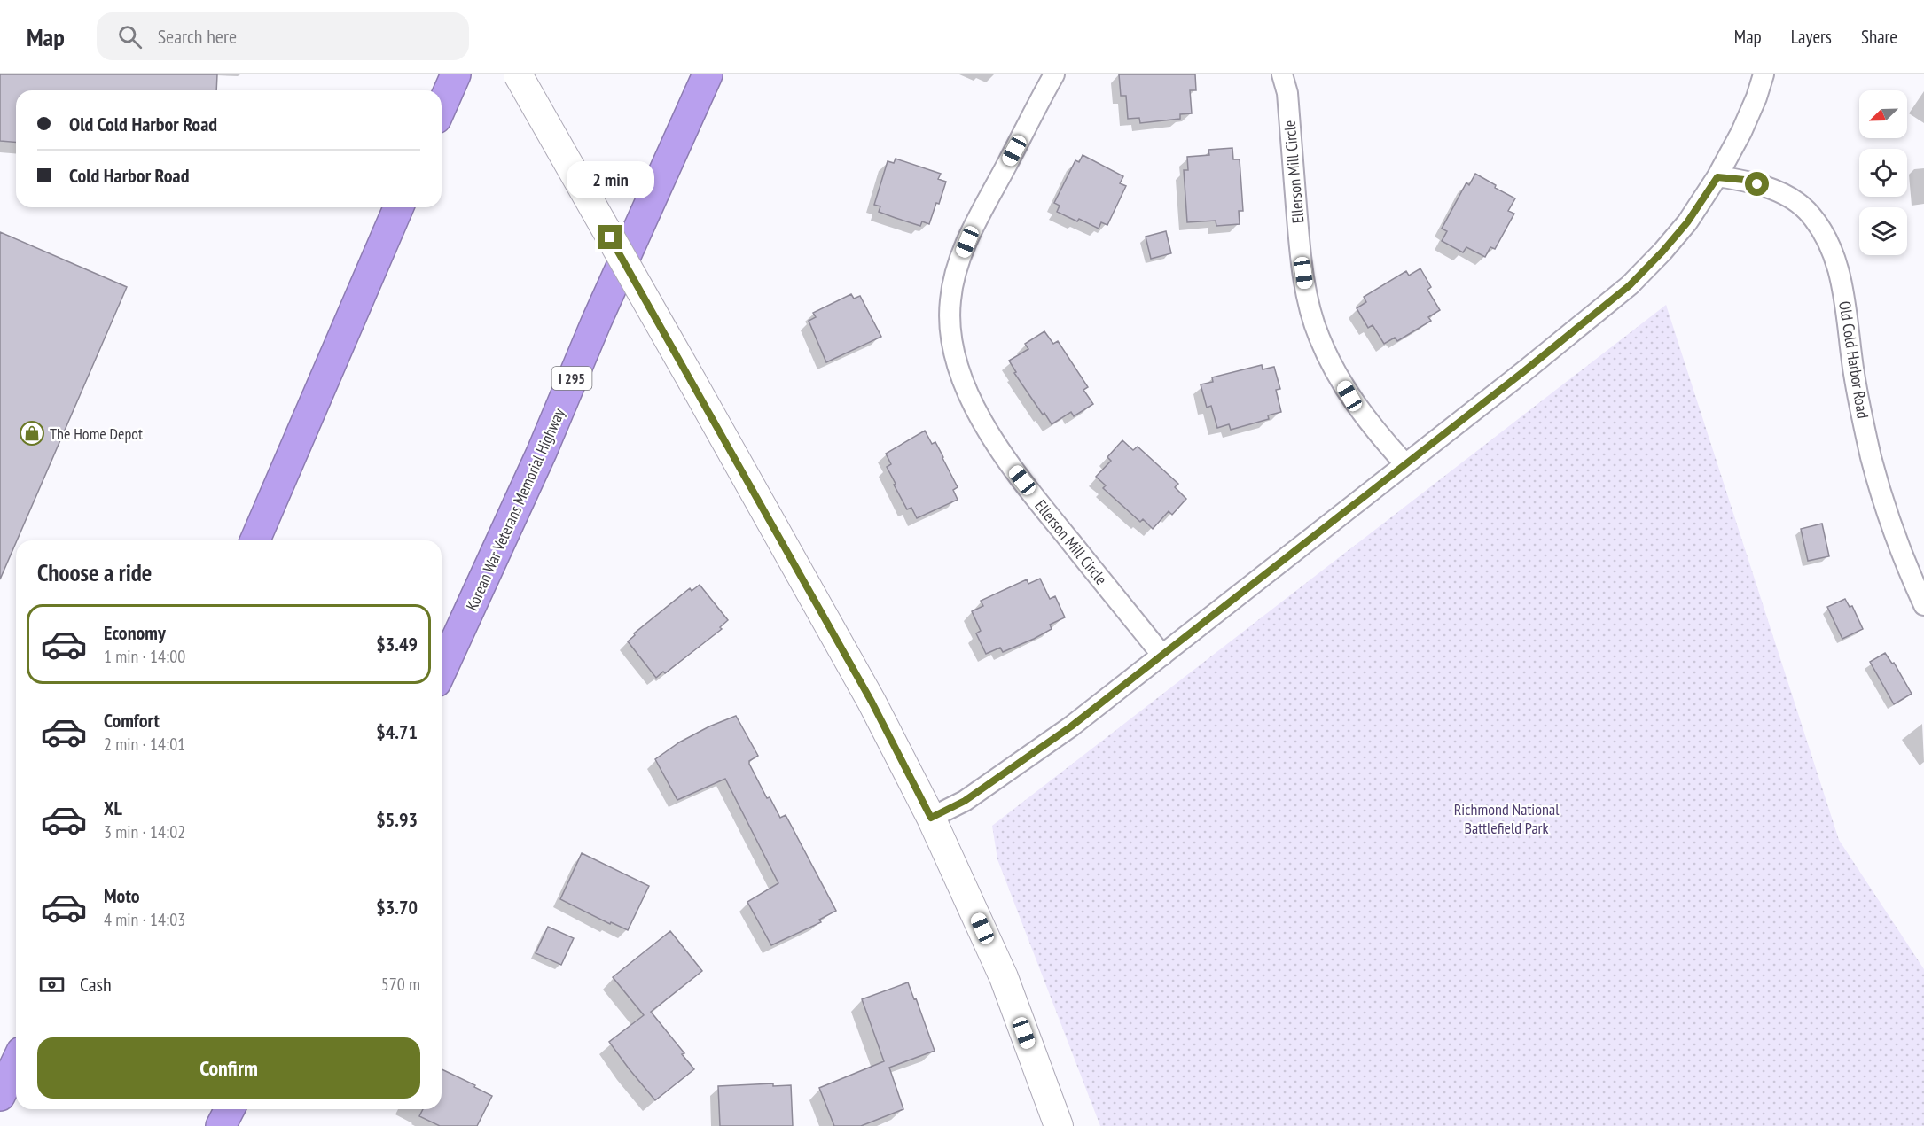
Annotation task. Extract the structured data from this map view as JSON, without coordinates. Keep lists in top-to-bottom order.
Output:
{
  "streets": {
    "highway": ["I 295", "Korean War Veterans Memorial Highway"],
    "street": ["Ellerson Mill Circle", "Old Cold Harbor Road"]
  },
  "parks": ["Richmond National Battlefield Park"],
  "places": {
    "shop": ["The Home Depot"]
  },
  "north": "bottom left",
  "page": {
    "header": "Map",
    "search": "Search here",
    "nav": ["Map", "Layers", "Share"],
    "banner": ["Old Cold Harbor Road", "Cold Harbor Road"],
    "bubble": "2 min",
    "heading": "Choose a ride",
    "list": [
      {
        "name": "Economy",
        "note": "1 min · 14:00",
        "value": "$3.49"
      },
      {
        "name": "Comfort",
        "note": "2 min · 14:01",
        "value": "$4.71"
      },
      {
        "name": "XL",
        "note": "3 min · 14:02",
        "value": "$5.93"
      },
      {
        "name": "Moto",
        "note": "4 min · 14:03",
        "value": "$3.70"
      }
    ],
    "pay": ["Cash", "570 m"],
    "buttons": "Confirm"
  }
}
